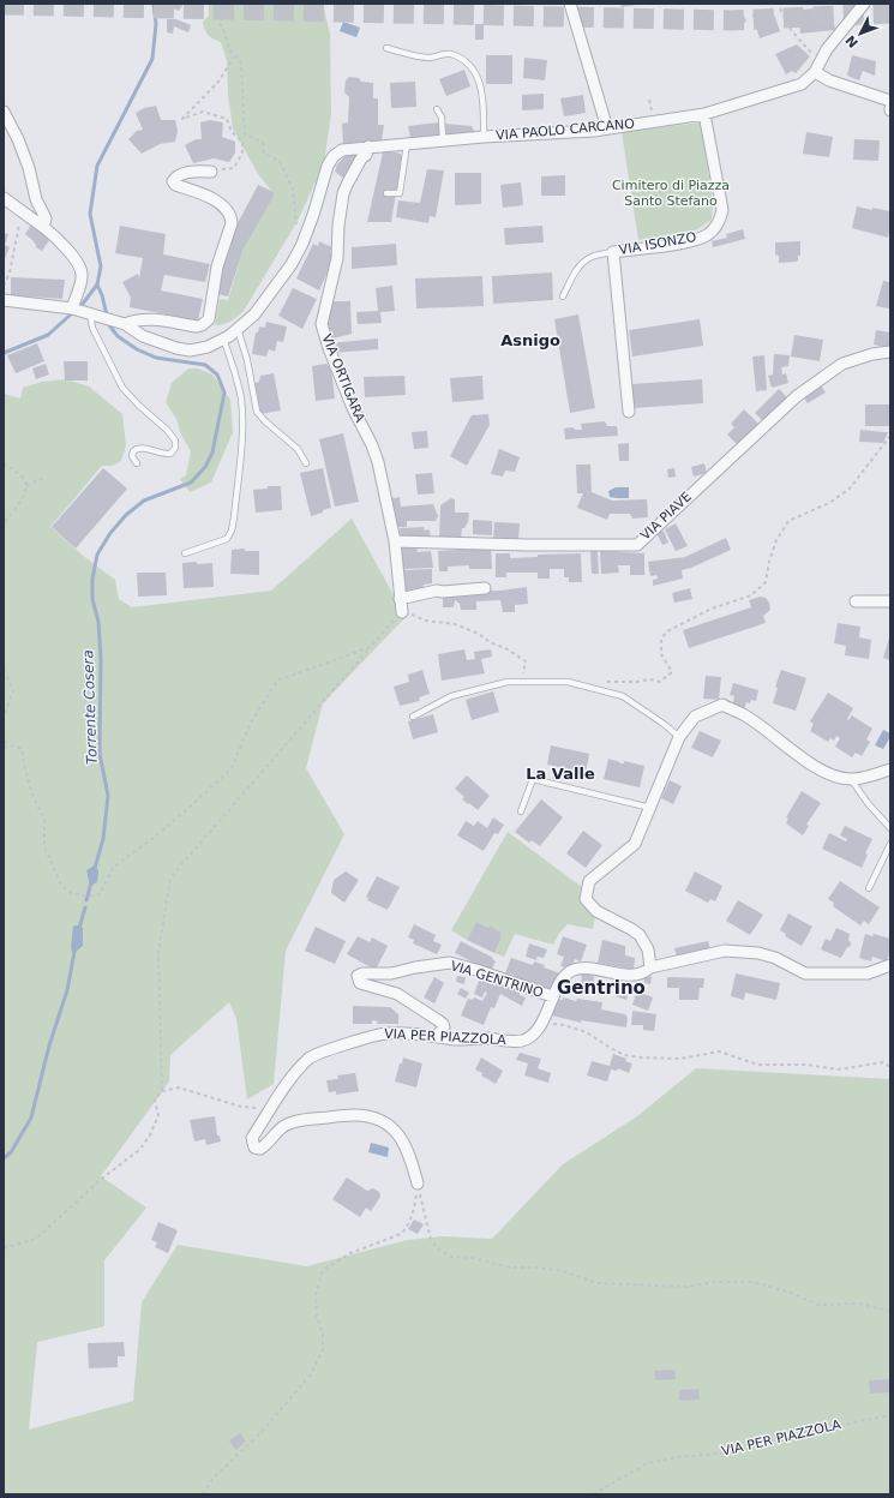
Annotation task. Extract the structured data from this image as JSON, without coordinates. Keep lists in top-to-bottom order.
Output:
{
  "streets": {
    "street": [
      "VIA PAOLO CARCANO",
      "VIA ISONZO",
      "VIA ORTIGARA",
      "VIA PIAVE",
      "VIA GENTRINO",
      "VIA PER PIAZZOLA"
    ]
  },
  "crossings": [
    ["VIA PAOLO CARCANO", "VIA ISONZO"],
    ["VIA PAOLO CARCANO", "VIA ORTIGARA"],
    ["VIA ORTIGARA", "VIA PIAVE"],
    ["VIA GENTRINO", "VIA PER PIAZZOLA"]
  ],
  "districts": ["Asnigo", "La Valle", "Gentrino"],
  "water": ["Torrente Cosera"],
  "parks": ["Cimitero di Piazza Santo Stefano"],
  "north": "bottom left"
}
